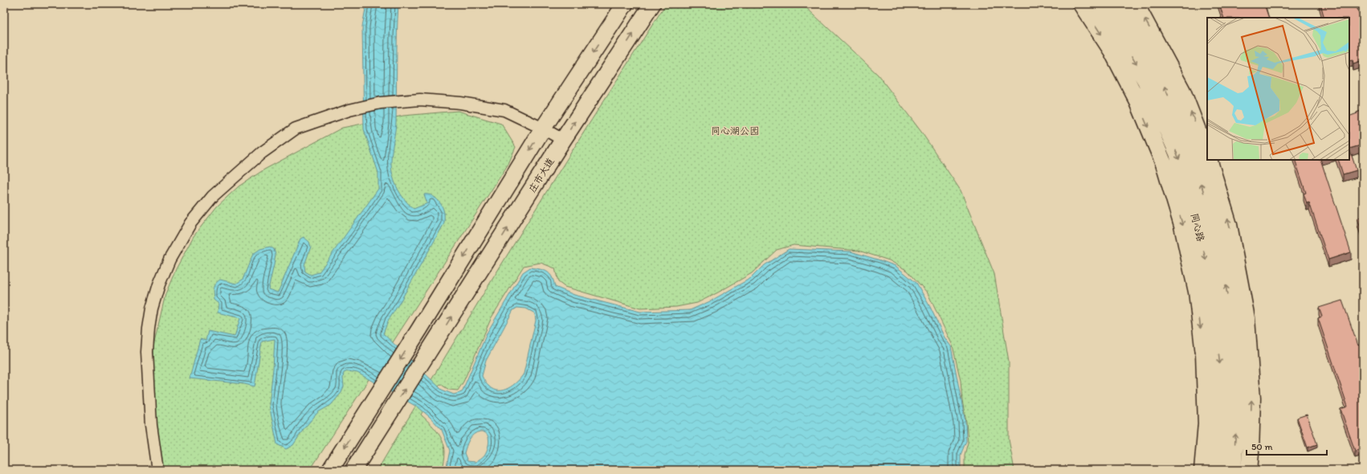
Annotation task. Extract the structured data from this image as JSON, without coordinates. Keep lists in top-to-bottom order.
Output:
{
  "streets": {
    "street": ["庄市大道", "同心路"]
  },
  "parks": ["同心湖公园"],
  "scale_bar": "50 m"
}
